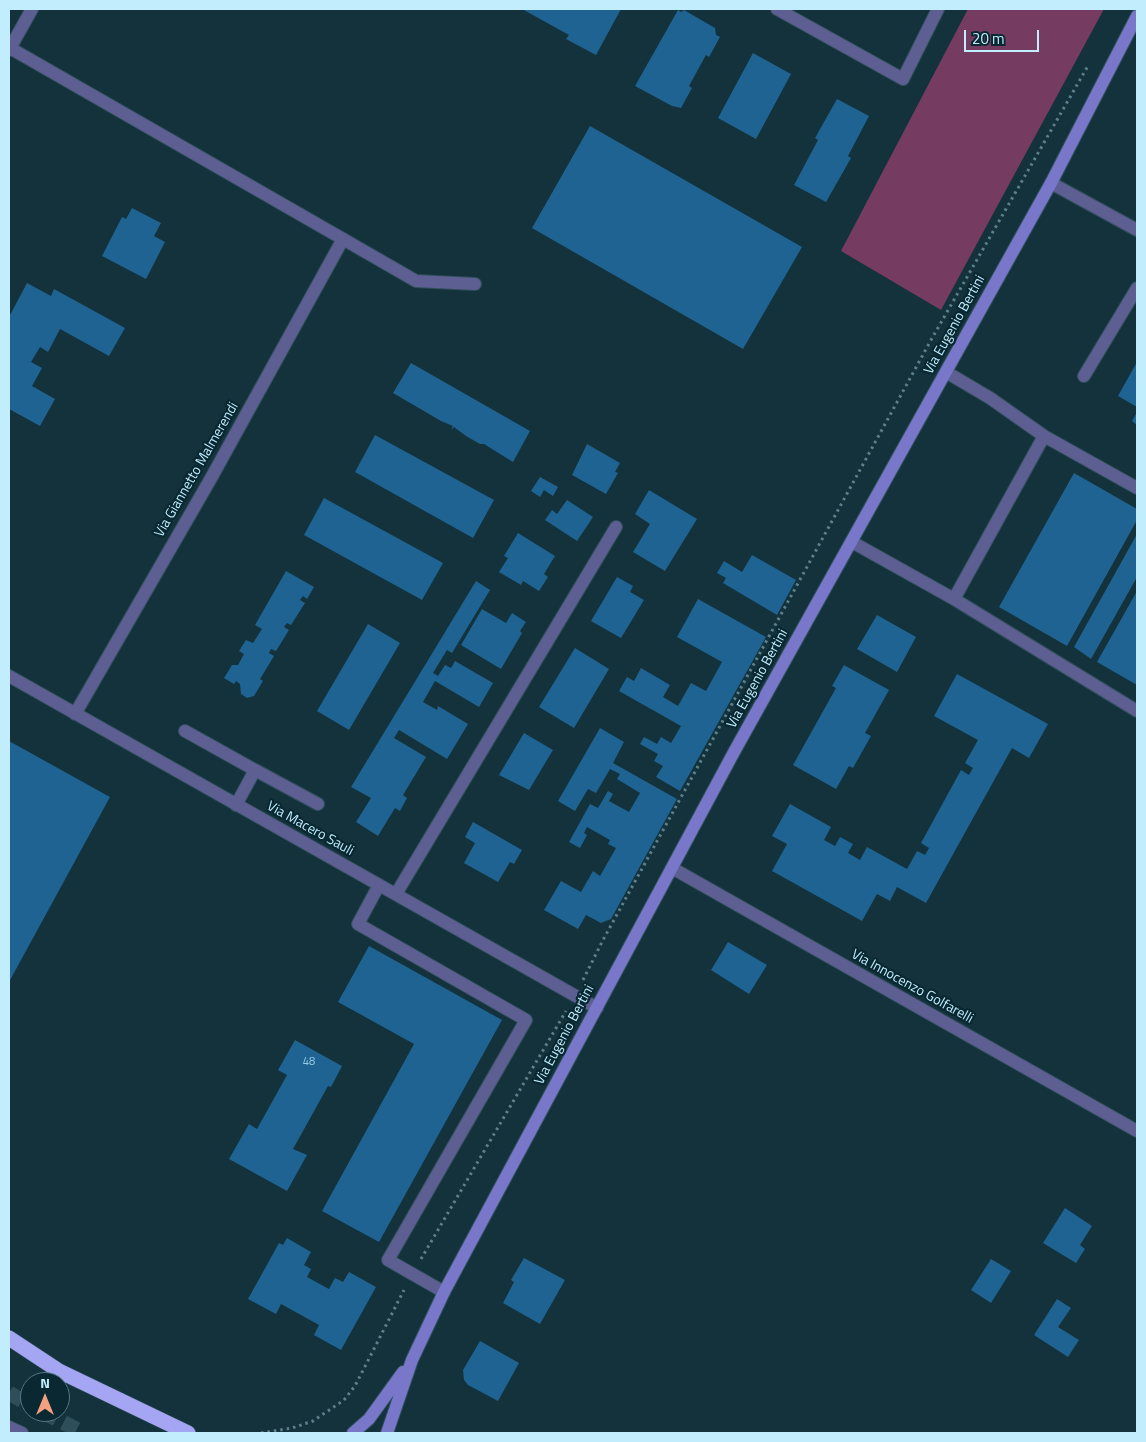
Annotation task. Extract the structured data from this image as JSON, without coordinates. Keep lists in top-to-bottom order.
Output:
{
  "streets": {
    "main road": ["Via Eugenio Bertini"],
    "street": ["Via Giannetto Malmerendi", "Via Macero Sauli", "Via Innocenzo Golfarelli"]
  },
  "crossings": [
    ["Via Eugenio Bertini", "Via Macero Sauli"],
    ["Via Eugenio Bertini", "Via Innocenzo Golfarelli"],
    ["Via Giannetto Malmerendi", "Via Macero Sauli"]
  ],
  "house_numbers": ["48"],
  "scale_bar": "20 m",
  "north": "top"
}
